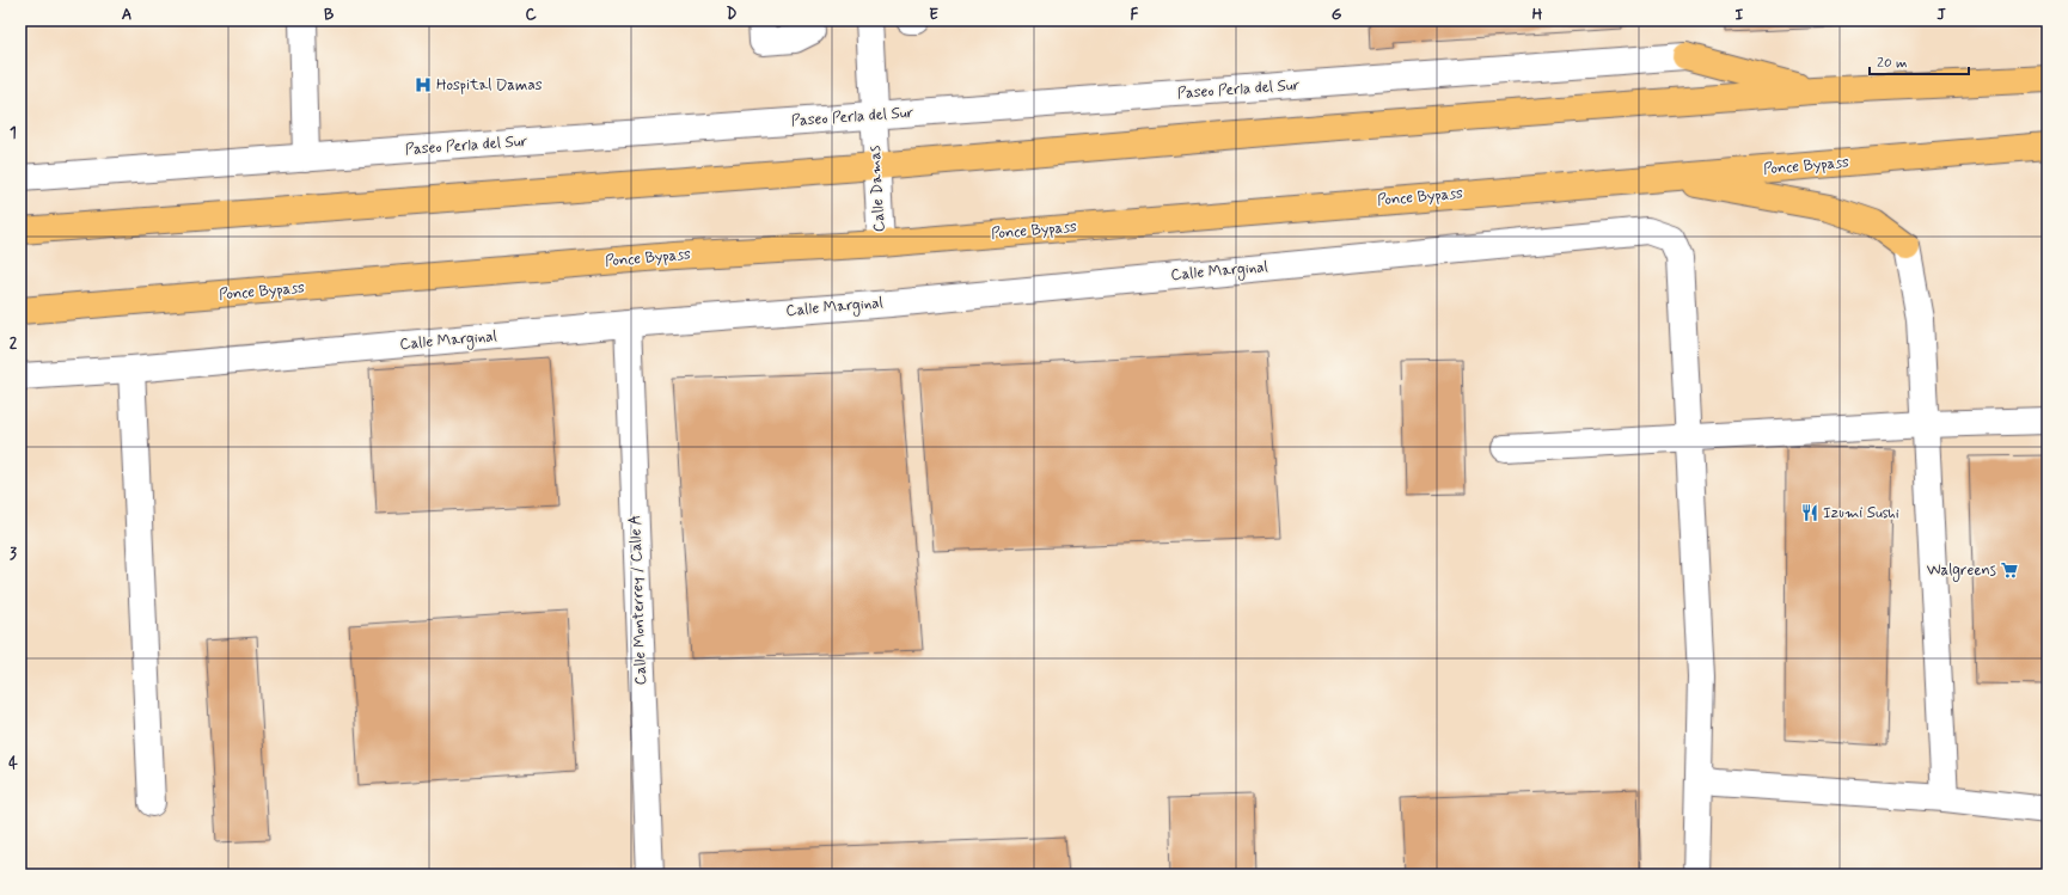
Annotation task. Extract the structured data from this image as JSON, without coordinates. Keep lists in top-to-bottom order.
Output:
{
  "streets": {
    "highway": ["Ponce Bypass"],
    "street": [
      "Paseo Perla del Sur",
      "Calle Damas",
      "Calle Marginal",
      "Calle Monterrey / Calle A"
    ]
  },
  "crossings": [
    ["Paseo Perla del Sur", "Calle Damas"],
    ["Ponce Bypass", "Calle Damas"],
    ["Calle Marginal", "Calle Monterrey / Calle A"]
  ],
  "places": {
    "hospital": ["Hospital Damas"],
    "restaurant": ["Izumi Sushi"],
    "supermarket": ["Walgreens"]
  },
  "scale_bar": "20 m",
  "grid": {
    "columns": [
      "A",
      "B",
      "C",
      "D",
      "E",
      "F",
      "G",
      "H",
      "I",
      "J"
    ],
    "rows": [
      "1",
      "2",
      "3",
      "4"
    ]
  }
}
